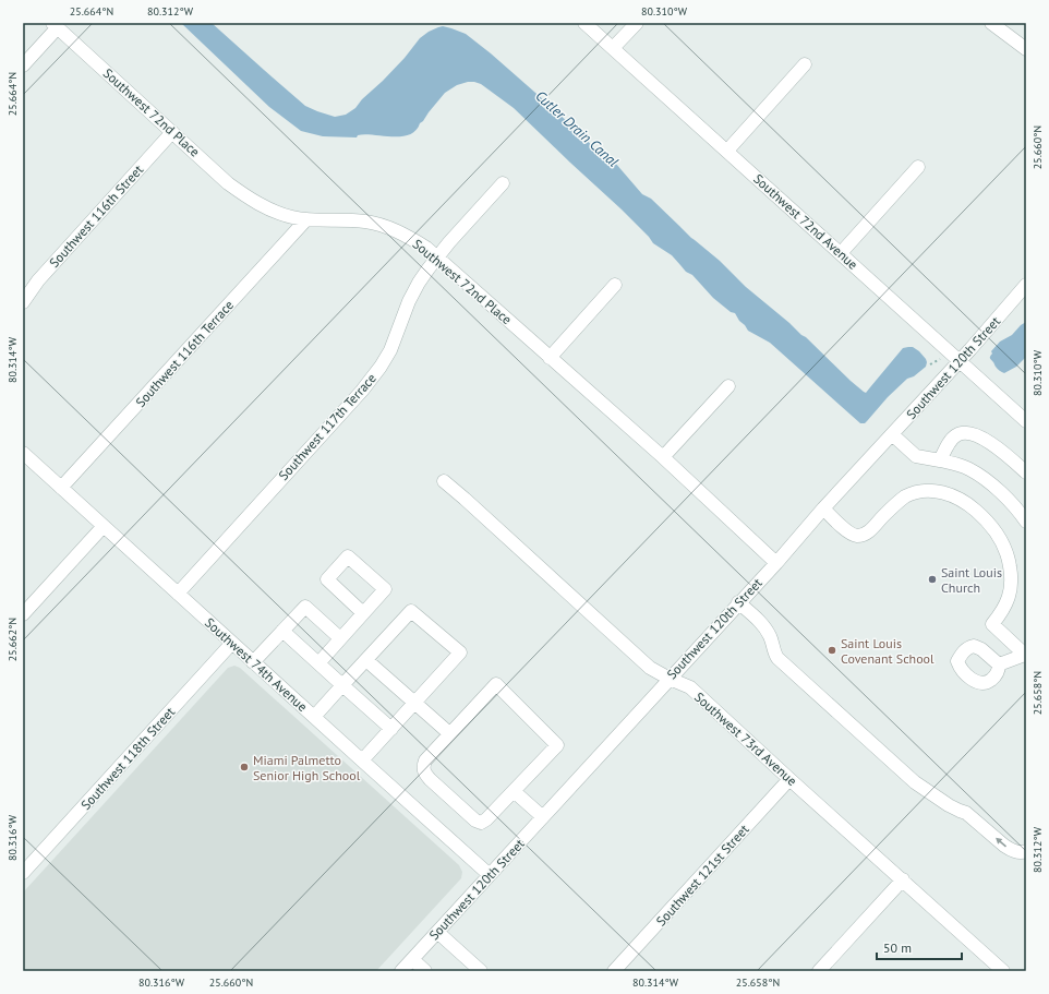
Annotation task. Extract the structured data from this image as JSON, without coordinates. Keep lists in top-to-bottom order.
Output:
{
  "streets": {
    "street": [
      "Southwest 72nd Place",
      "Southwest 116th Street",
      "Southwest 72nd Avenue",
      "Southwest 116th Terrace",
      "Southwest 120th Street",
      "Southwest 117th Terrace",
      "Southwest 74th Avenue",
      "Southwest 73rd Avenue",
      "Southwest 118th Street",
      "Southwest 121st Street"
    ]
  },
  "crossings": [
    ["Southwest 72nd Place", "Southwest 116th Street"],
    ["Southwest 72nd Place", "Southwest 116th Terrace"],
    ["Southwest 72nd Place", "Southwest 120th Street"],
    ["Southwest 72nd Place", "Southwest 117th Terrace"],
    ["Southwest 72nd Avenue", "Southwest 120th Street"],
    ["Southwest 116th Terrace", "Southwest 74th Avenue"],
    ["Southwest 120th Street", "Southwest 74th Avenue"],
    ["Southwest 120th Street", "Southwest 73rd Avenue"],
    ["Southwest 117th Terrace", "Southwest 74th Avenue"],
    ["Southwest 74th Avenue", "Southwest 118th Street"],
    ["Southwest 73rd Avenue", "Southwest 121st Street"]
  ],
  "water": ["Cutler Drain Canal"],
  "places": ["Saint Louis Church", "Saint Louis Covenant School", "Miami Palmetto Senior High School"],
  "scale_bar": "50 m",
  "coordinates": [
    "25.664°N",
    "80.312°W",
    "80.310°W",
    "25.660°N",
    "80.314°W",
    "25.662°N",
    "25.658°N",
    "80.316°W"
  ]
}
